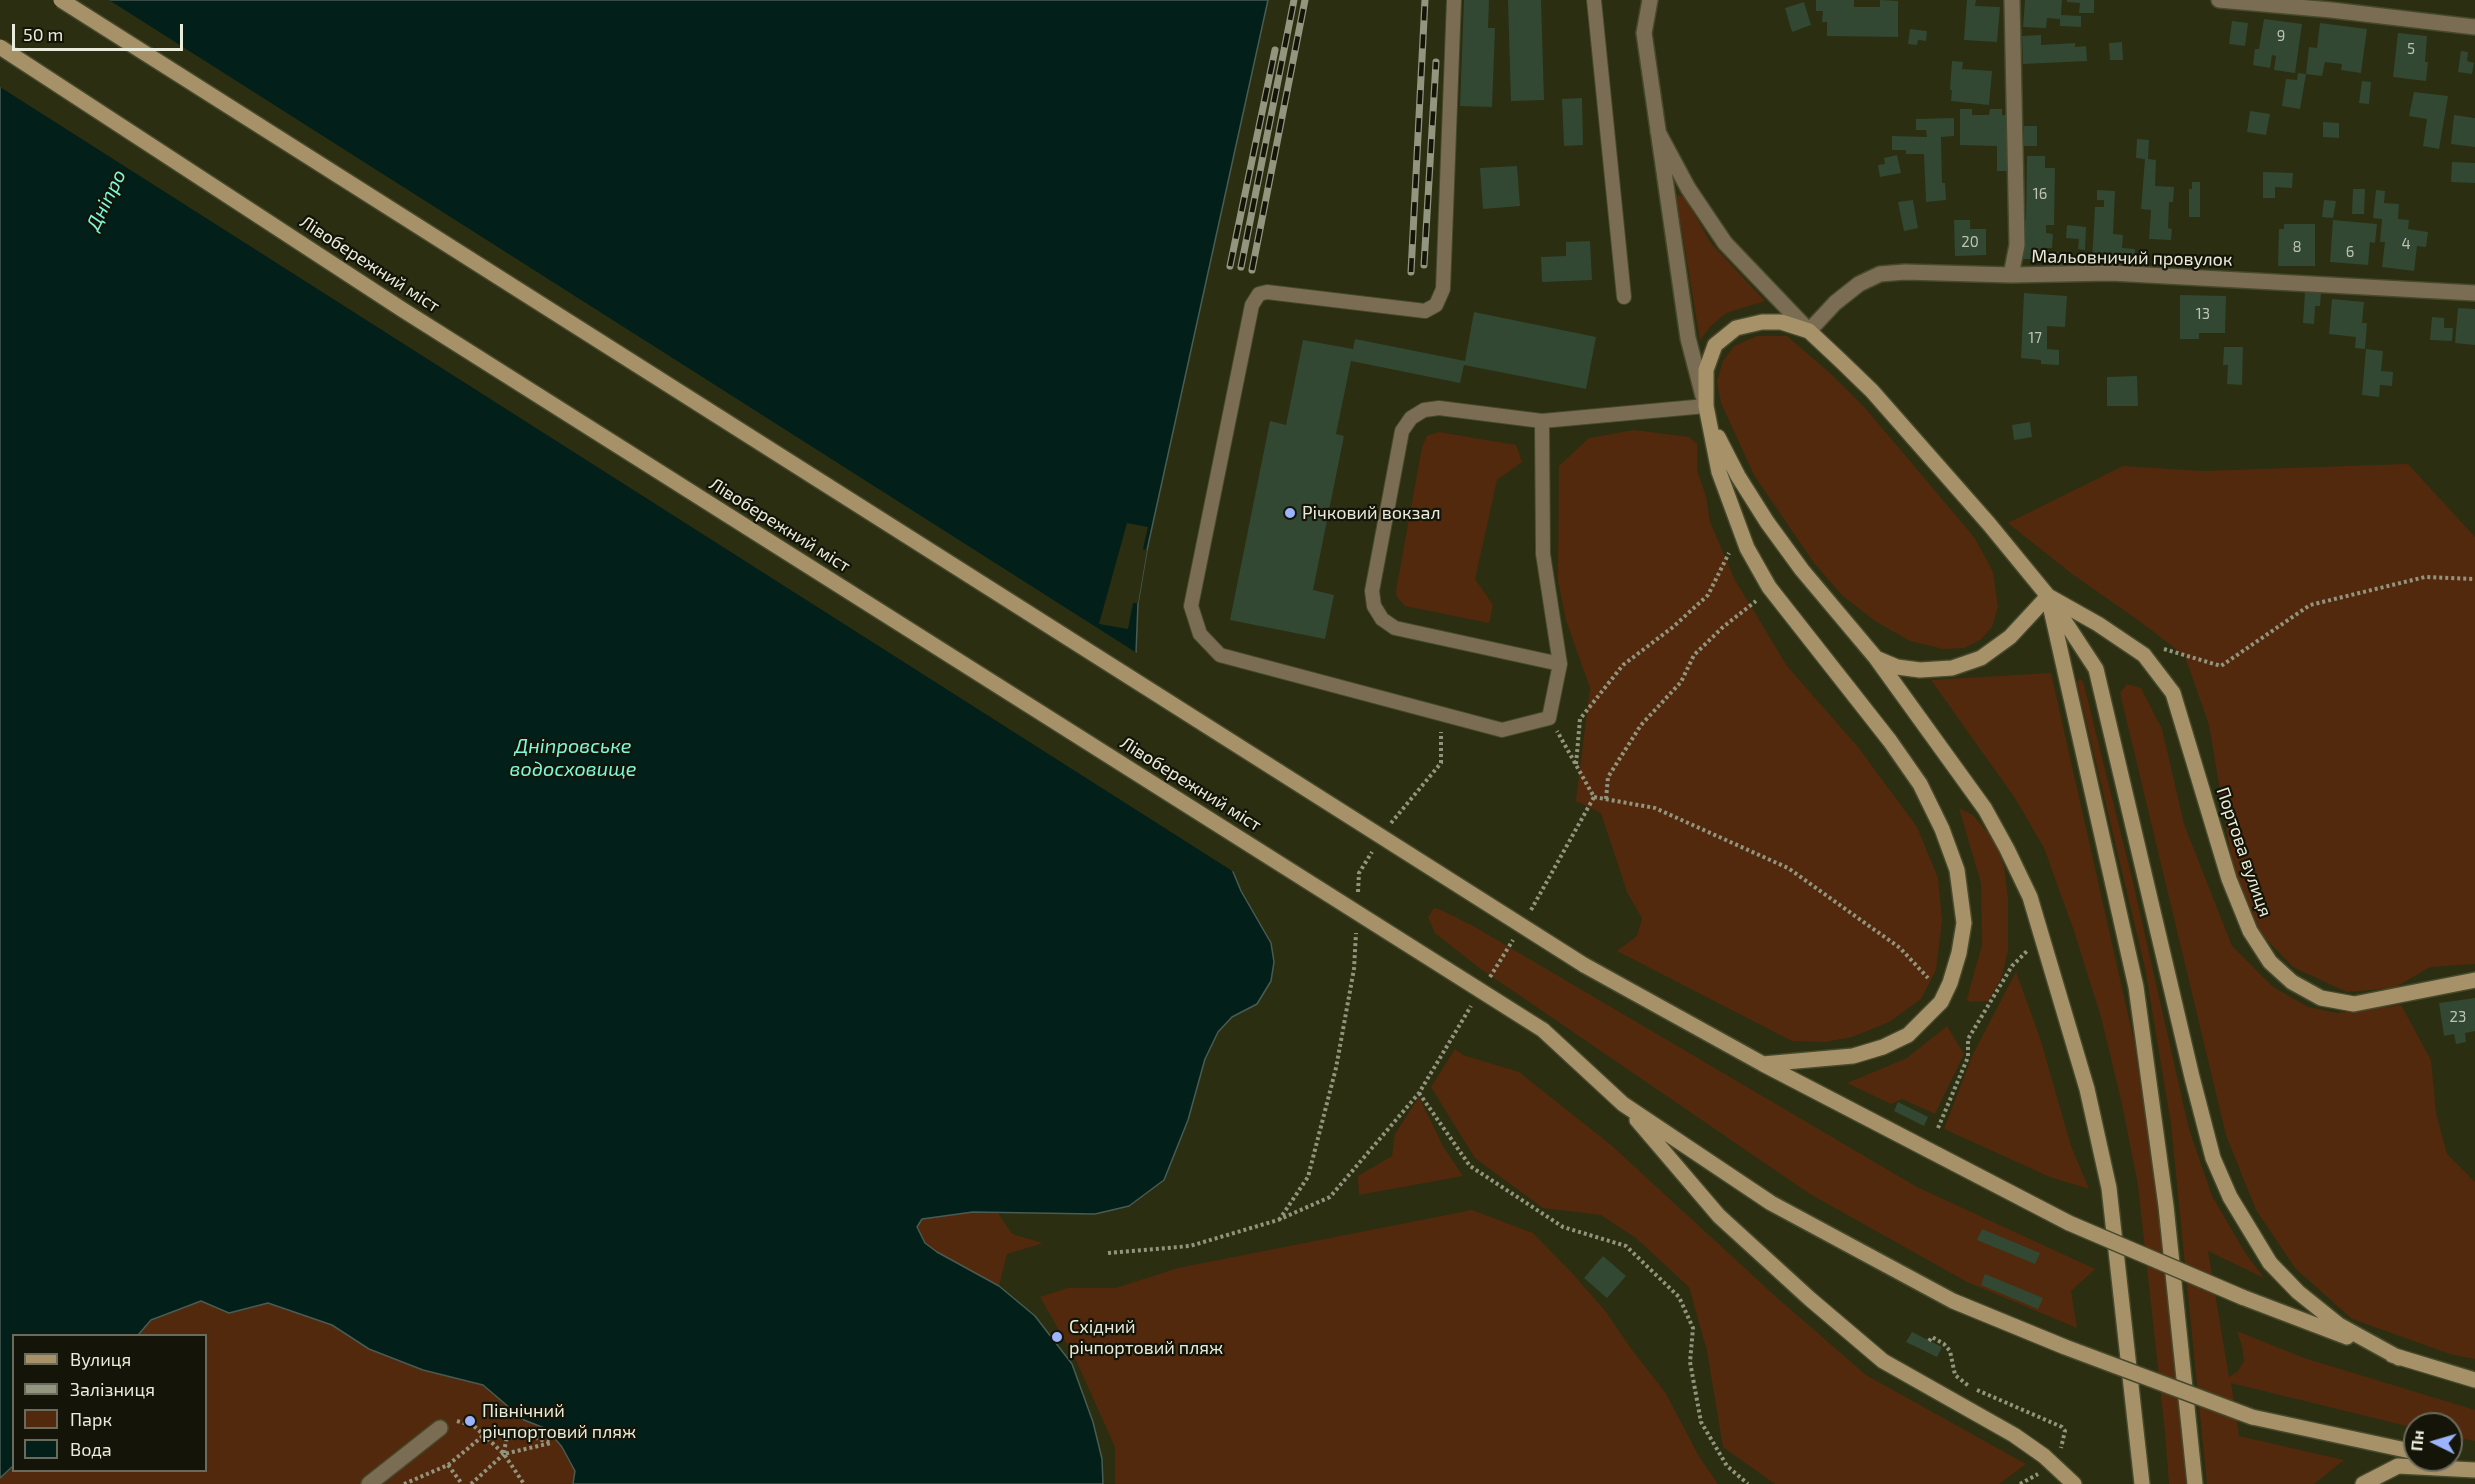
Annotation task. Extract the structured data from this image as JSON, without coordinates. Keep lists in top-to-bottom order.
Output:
{
  "streets": {
    "main road": ["Лівобережний міст", "Портова вулиця"],
    "street": ["Мальовничий провулок"]
  },
  "water": ["Дніпро", "Дніпровське водосховище"],
  "places": ["Річковий вокзал", "Східний річпортовий пляж", "Північний річпортовий пляж"],
  "house_numbers": [
    "9",
    "5",
    "16",
    "20",
    "4",
    "8",
    "6",
    "13",
    "17",
    "23"
  ],
  "legend": [
    "Вулиця",
    "Залізниця",
    "Парк",
    "Вода"
  ],
  "scale_bar": "50 m",
  "north": "left"
}
